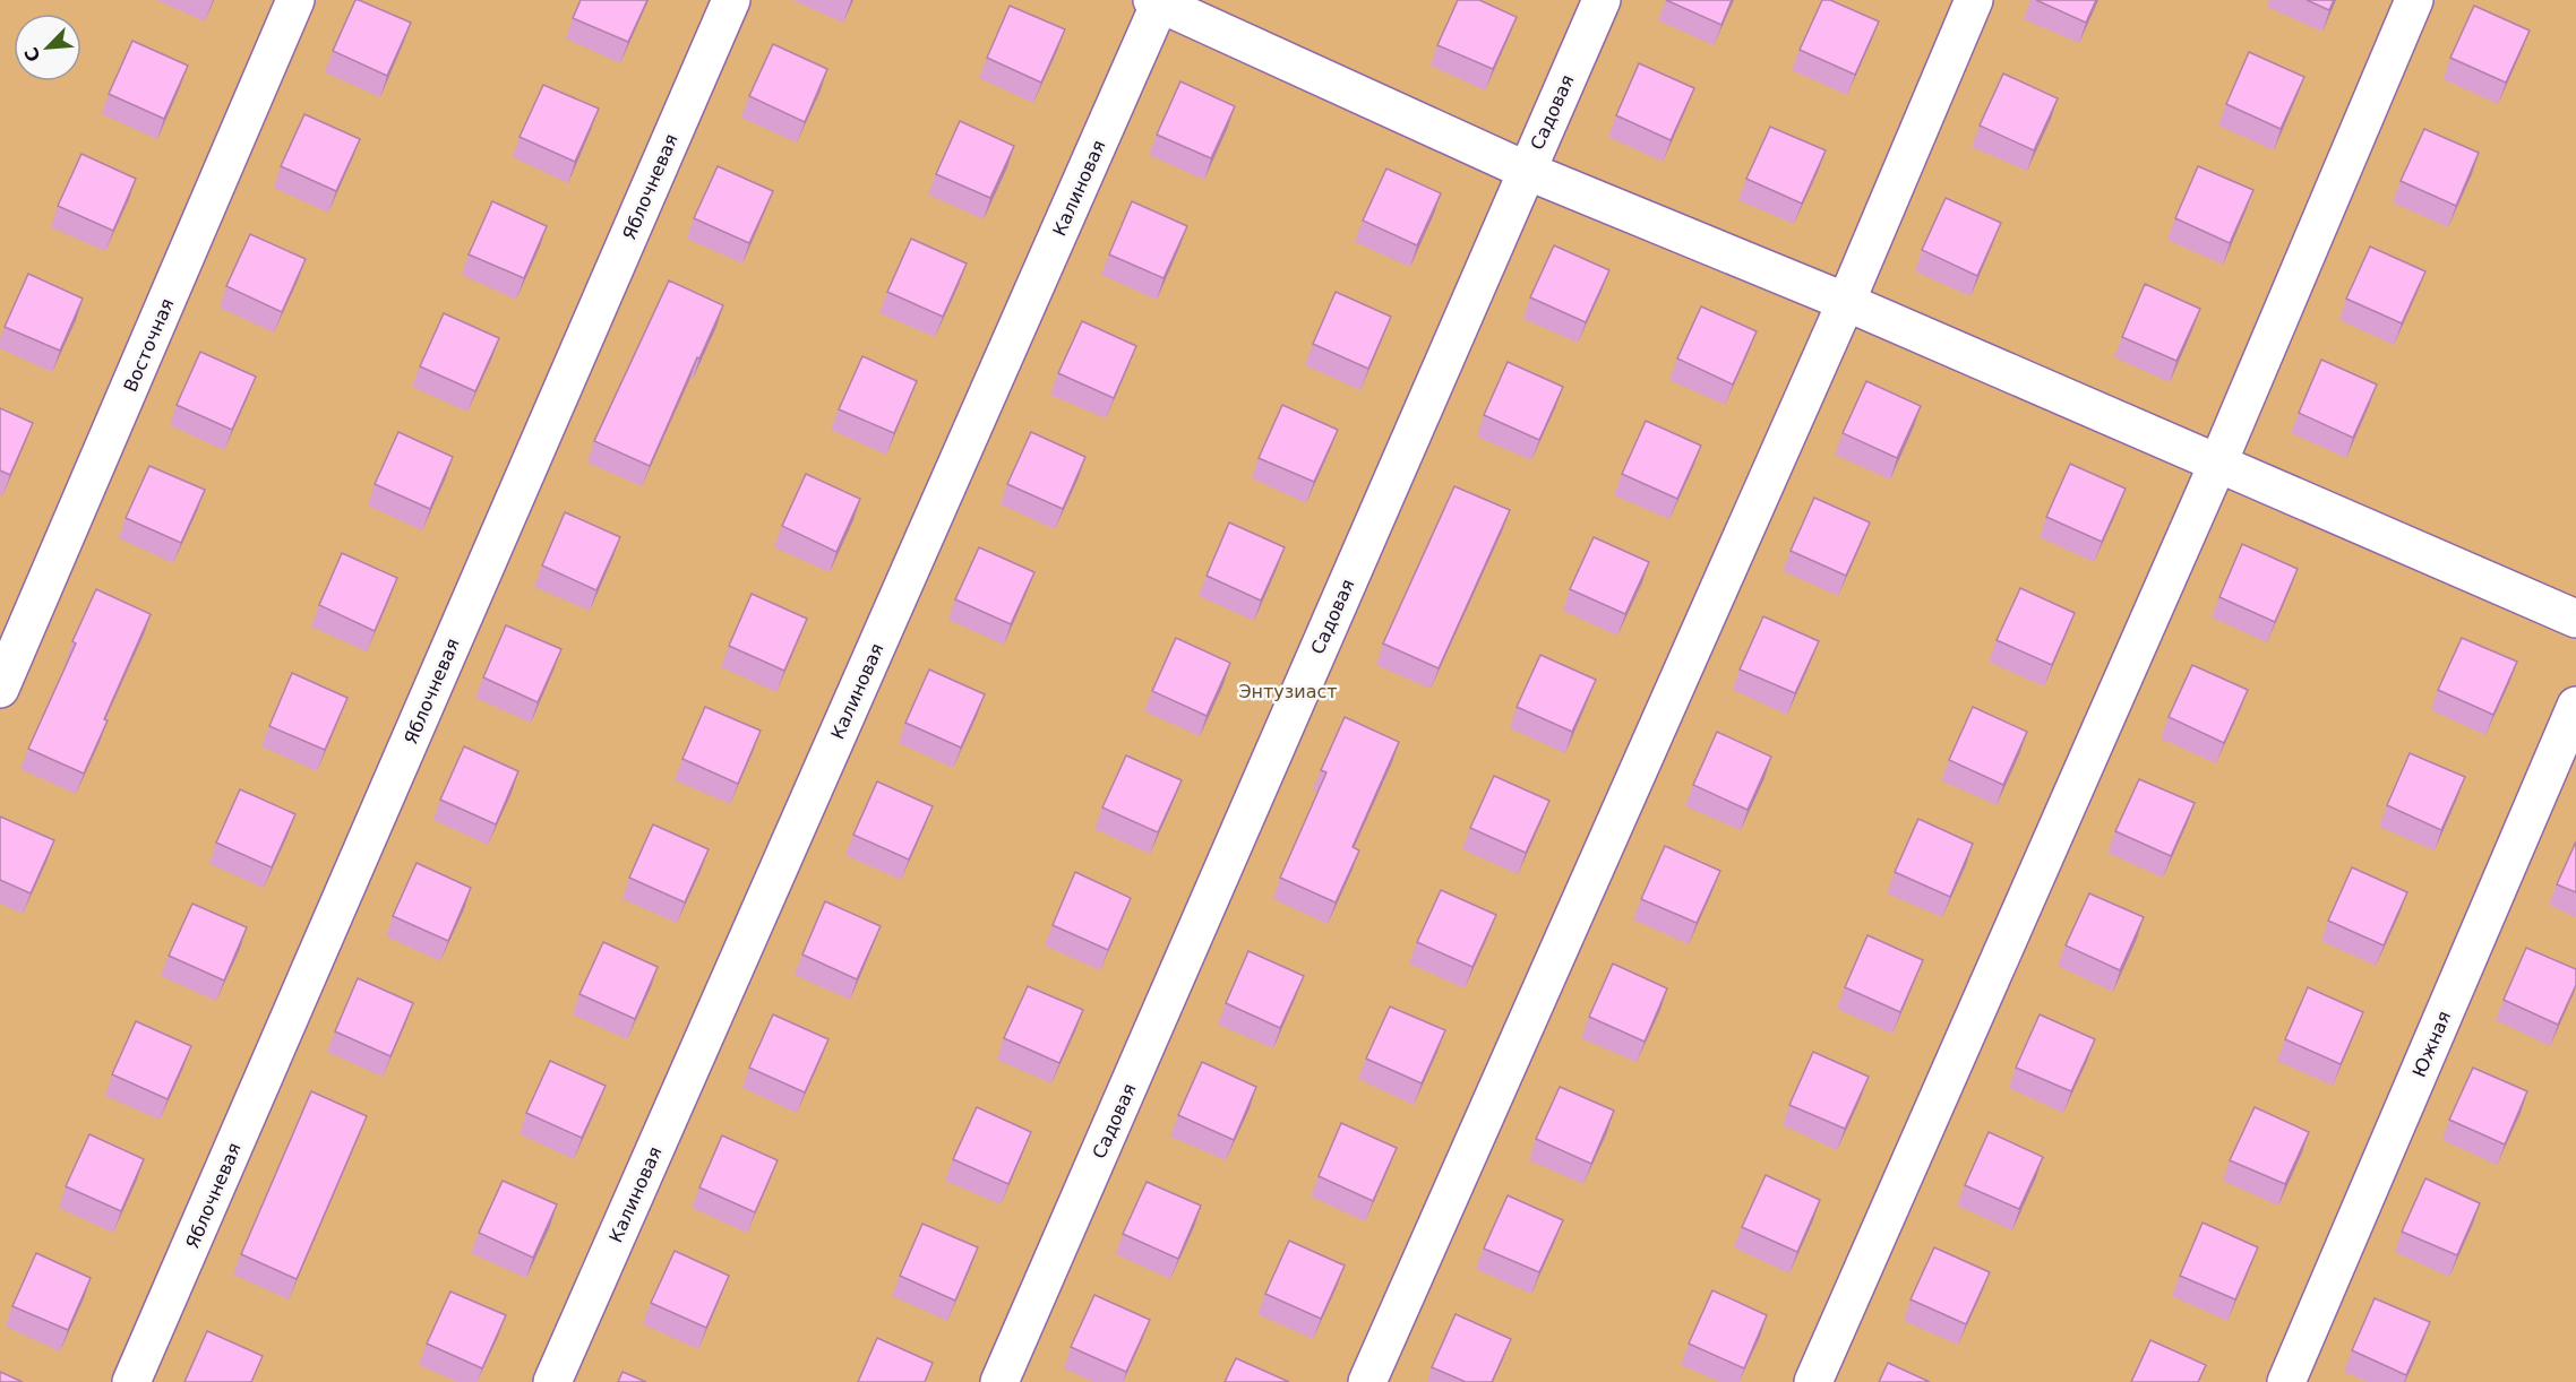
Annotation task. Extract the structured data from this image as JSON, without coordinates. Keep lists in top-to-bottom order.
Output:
{
  "streets": {
    "street": [
      "Садовая",
      "Яблочневая",
      "Калиновая",
      "Восточная",
      "Южная"
    ]
  },
  "parks": ["Энтузиаст"],
  "north": "bottom left"
}
